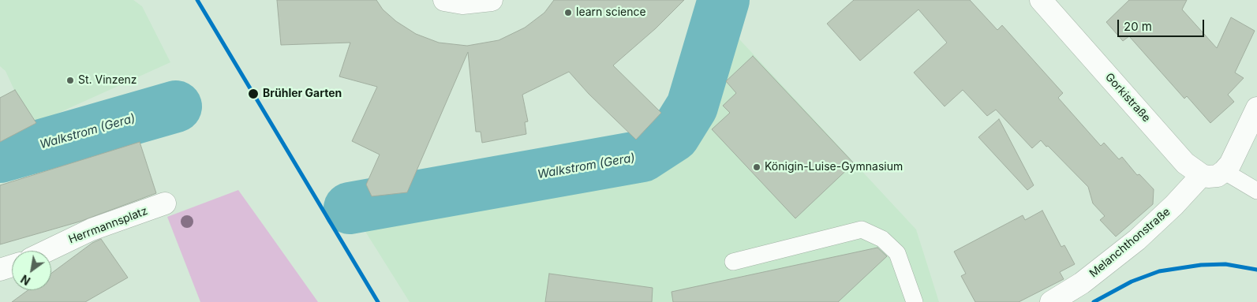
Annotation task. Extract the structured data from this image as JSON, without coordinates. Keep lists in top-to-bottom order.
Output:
{
  "streets": {
    "street": ["Gorkistraße", "Herrmannsplatz", "Melanchthonstraße"]
  },
  "crossings": [
    ["Gorkistraße", "Melanchthonstraße"]
  ],
  "water": ["Walkstrom (Gera)"],
  "places": [
    "learn science",
    "St. Vinzenz",
    "Brühler Garten",
    "Königin-Luise-Gymnasium"
  ],
  "scale_bar": "20 m",
  "north": "bottom left"
}
